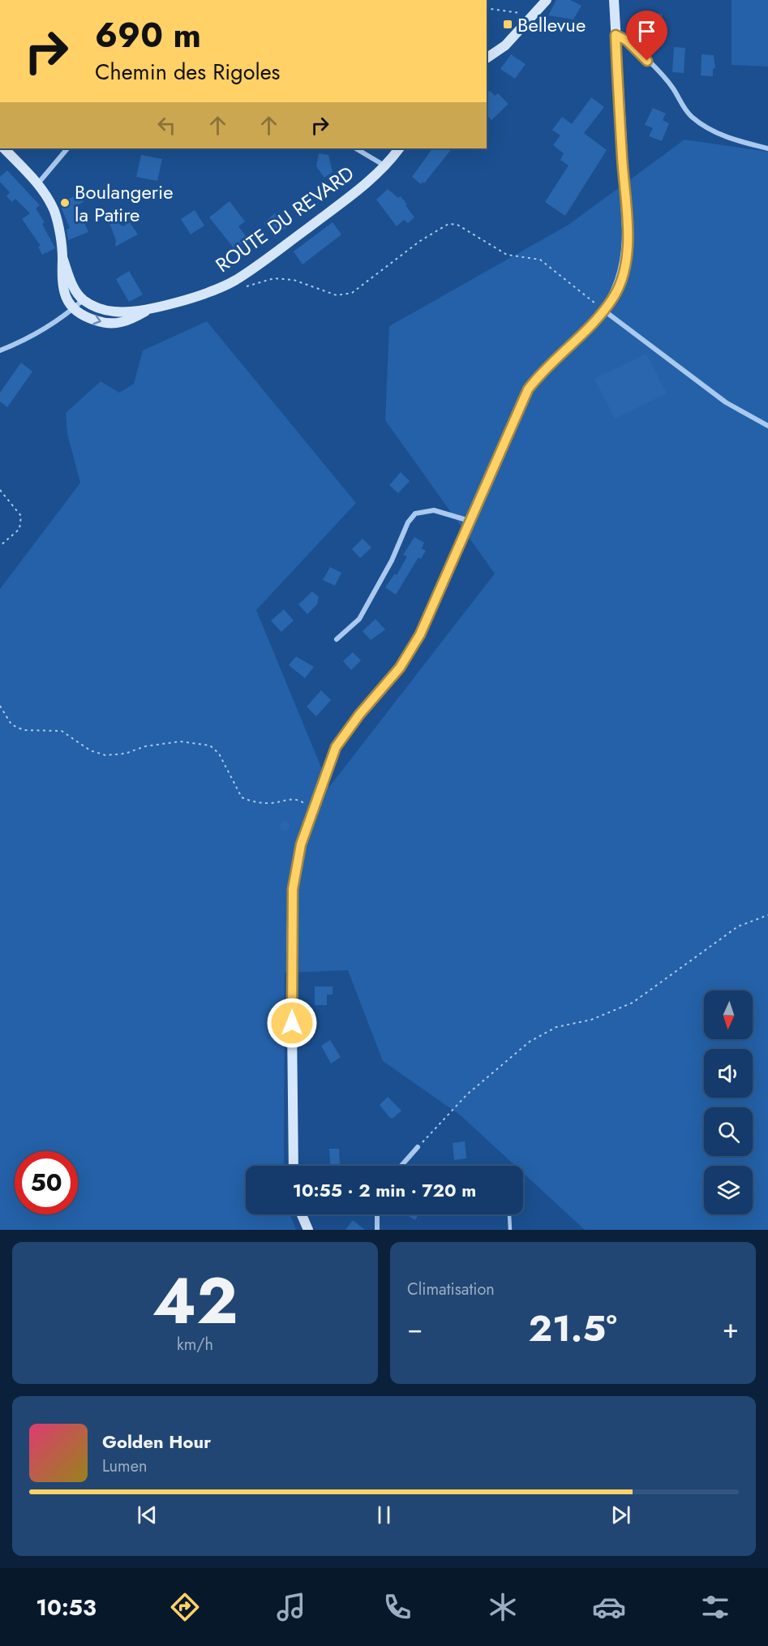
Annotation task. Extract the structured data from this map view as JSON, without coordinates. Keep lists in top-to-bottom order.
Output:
{
  "streets": {
    "main road": ["ROUTE DU REVARD"]
  },
  "places": {
    "transit": ["Bellevue"],
    "other": ["Boulangerie la Patire"]
  },
  "north": "bottom",
  "page": {
    "turn": ["690 m", "Chemin des Rigoles"],
    "limit": "50",
    "trip": "10:55 · 2 min · 720 m",
    "tile": [
      ["42", "km/h"],
      "Climatisation"
    ],
    "heat": ["−", "21.5°", "+"],
    "song": ["Golden Hour", "Lumen"],
    "tabs": "10:53"
  }
}
